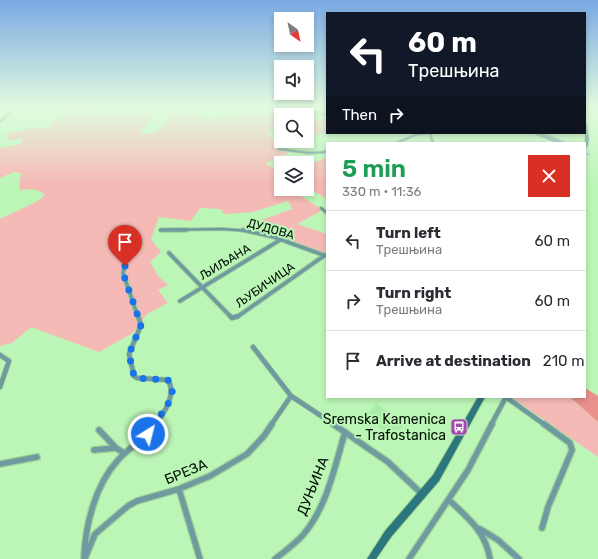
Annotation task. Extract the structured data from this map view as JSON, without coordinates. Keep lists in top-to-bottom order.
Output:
{
  "streets": {
    "street": [
      "ДУДОВА",
      "ЉИЉАНА",
      "ЉУБИЧИЦА",
      "БРЕЗА",
      "ДУЊИНА"
    ]
  },
  "crossings": [
    ["ДУДОВА", "ЉИЉАНА"],
    ["ДУДОВА", "ЉУБИЧИЦА"],
    ["ЉИЉАНА", "ЉУБИЧИЦА"]
  ],
  "places": {
    "bus stop": ["Sremska Kamenica - Trafostanica"]
  },
  "north": "bottom right",
  "page": {
    "turn": ["60 m", "Трешњина"],
    "then": "Then",
    "heading": ["5 min", "330 m · 11:36"],
    "list": [
      {
        "name": "Turn left",
        "note": "Трешњина",
        "value": "60 m"
      },
      {
        "name": "Turn right",
        "note": "Трешњина",
        "value": "60 m"
      },
      {
        "name": "Arrive at destination",
        "value": "210 m"
      }
    ]
  }
}
